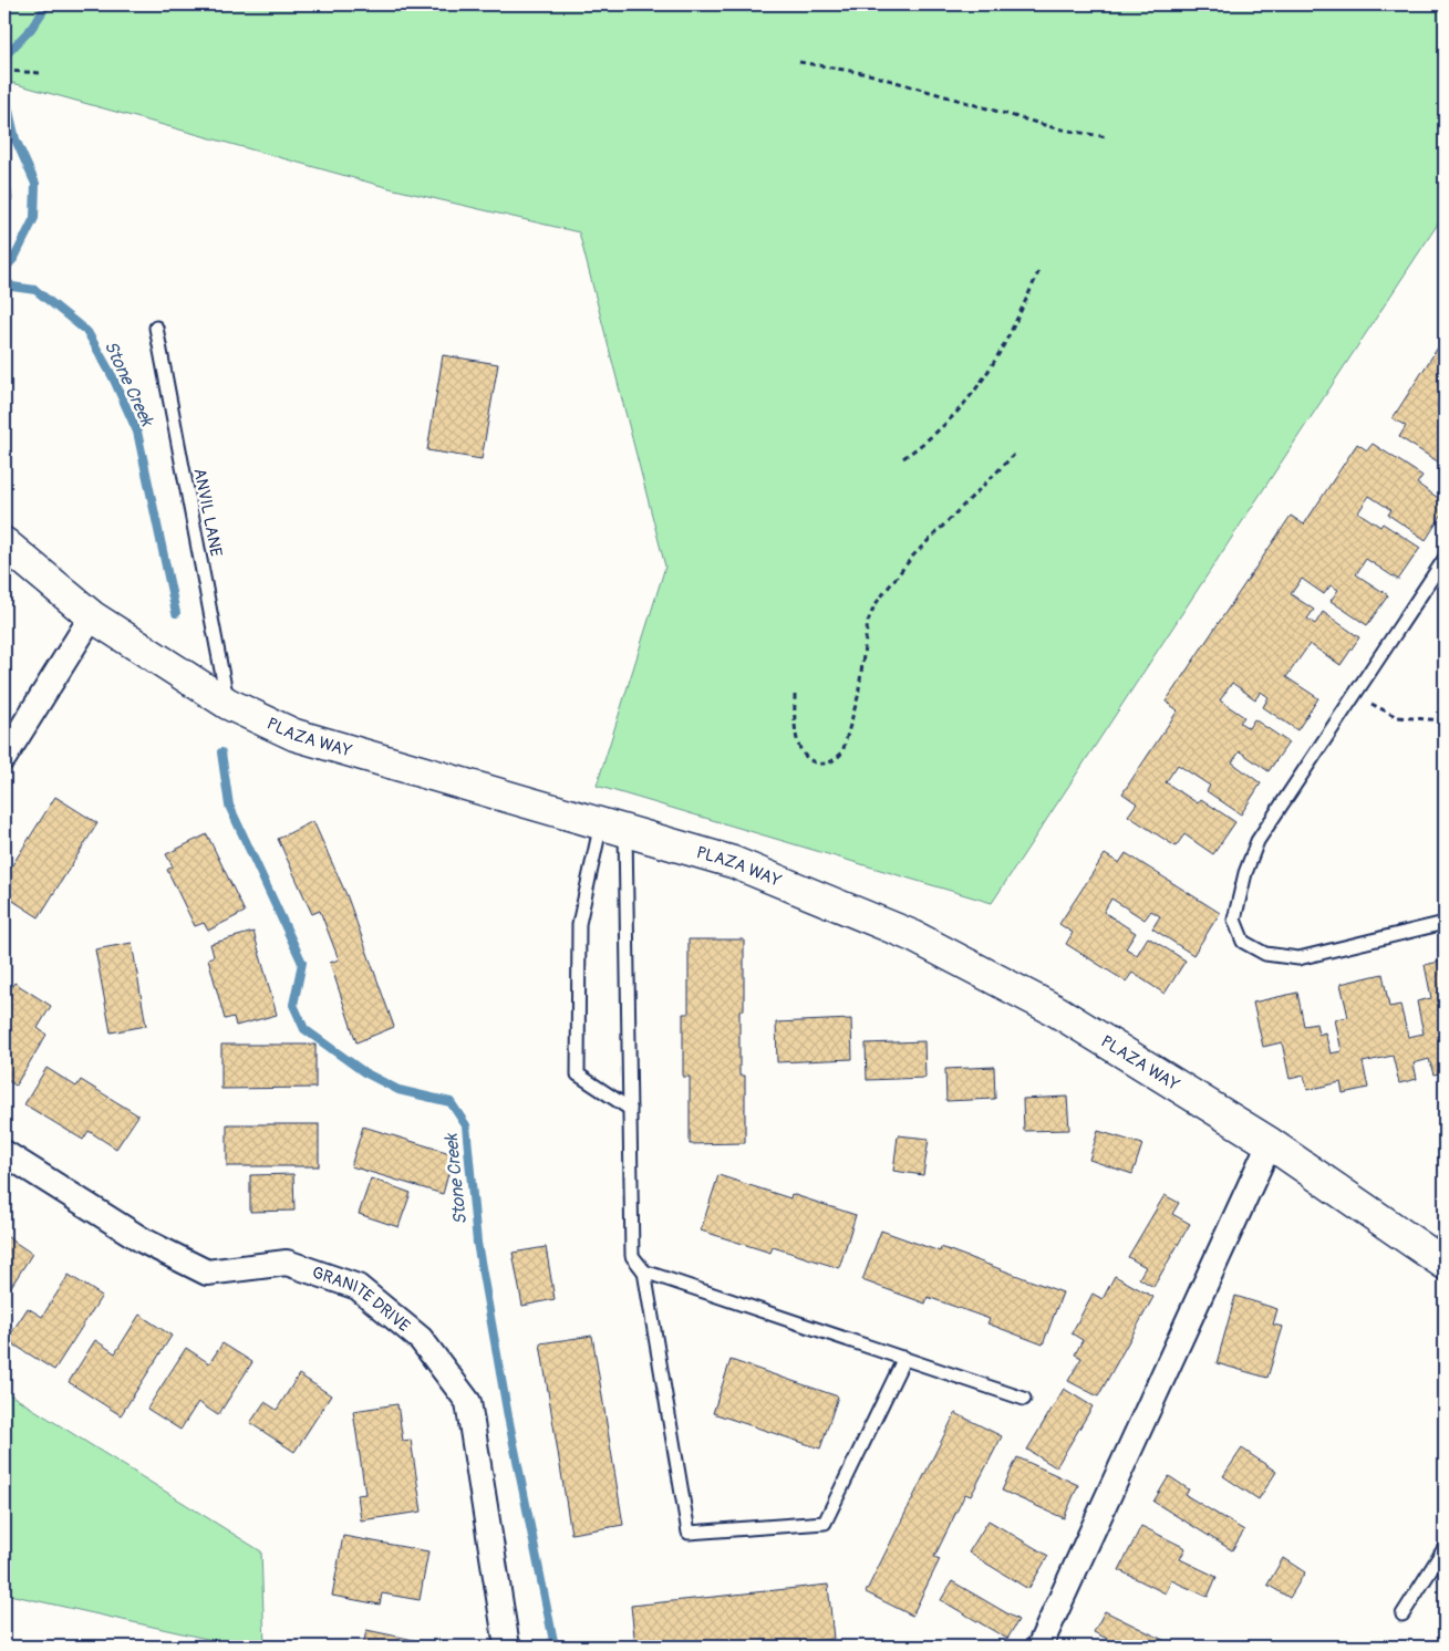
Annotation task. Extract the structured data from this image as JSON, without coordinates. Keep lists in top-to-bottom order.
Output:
{
  "streets": {
    "main road": ["PLAZA WAY"],
    "street": ["GRANITE DRIVE"],
    "lane": ["ANVIL LANE"]
  },
  "crossings": [
    ["ANVIL LANE", "PLAZA WAY"]
  ],
  "water": ["Stone Creek"]
}
